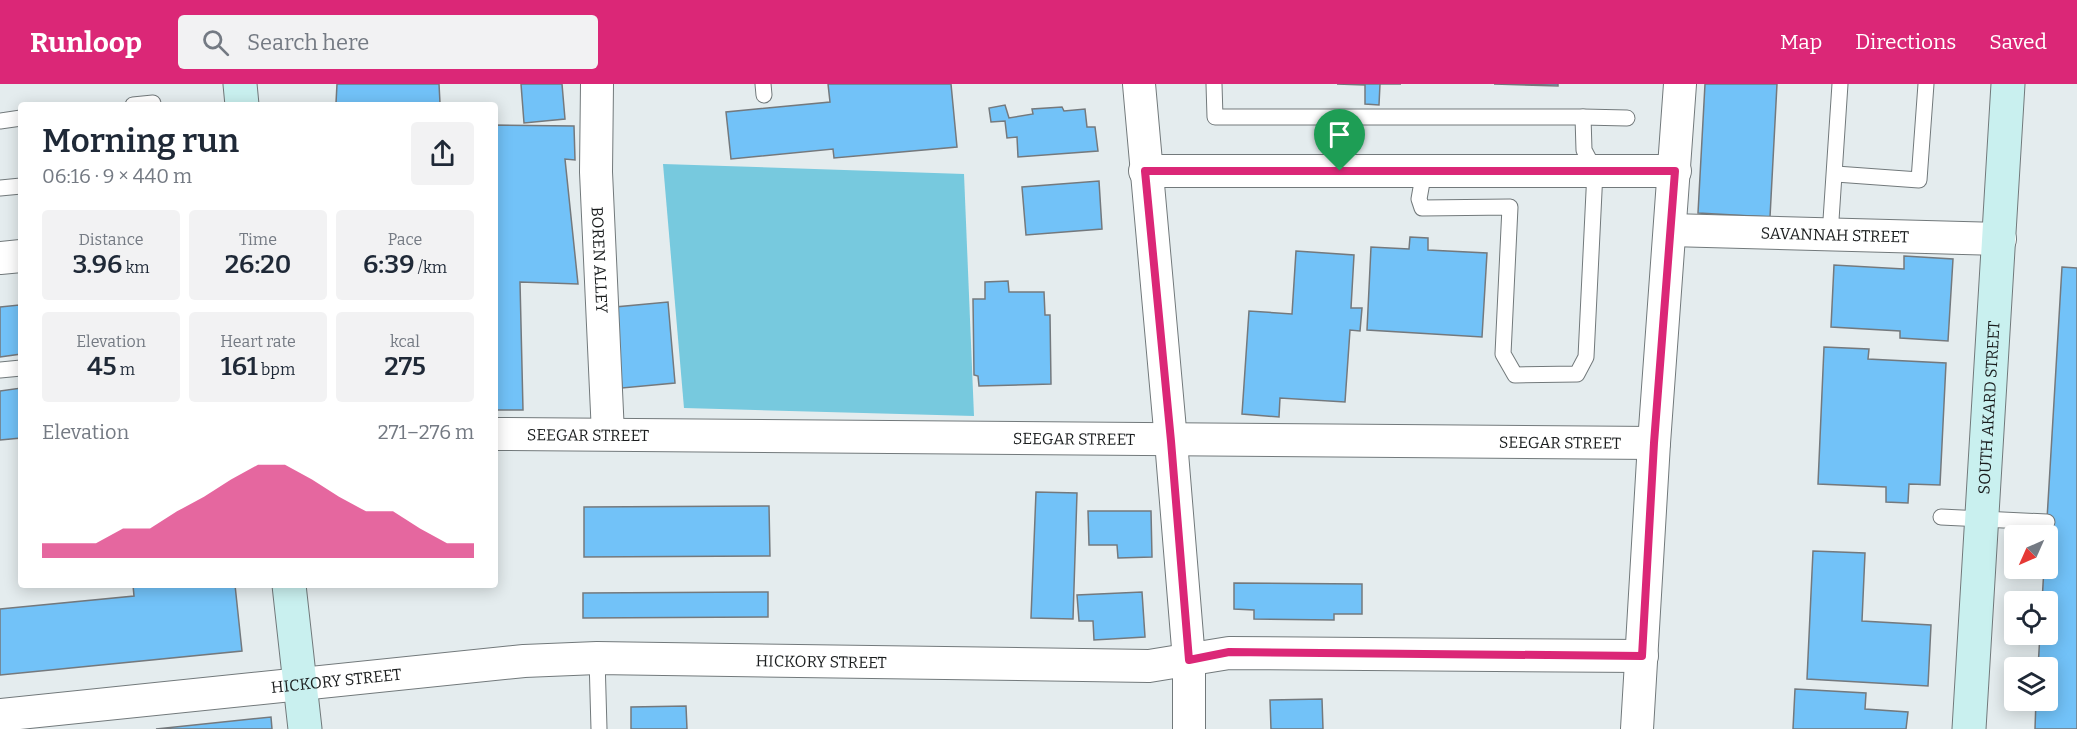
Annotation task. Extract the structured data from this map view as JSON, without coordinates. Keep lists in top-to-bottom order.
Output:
{
  "streets": {
    "main road": ["SOUTH AKARD STREET"],
    "street": [
      "SAVANNAH STREET",
      "BOREN ALLEY",
      "SEEGAR STREET",
      "HICKORY STREET"
    ]
  },
  "crossings": [
    ["SAVANNAH STREET", "SOUTH AKARD STREET"],
    ["BOREN ALLEY", "SEEGAR STREET"]
  ],
  "north": "bottom left",
  "page": {
    "header": "Runloop",
    "search": "Search here",
    "nav": ["Map", "Directions", "Saved"],
    "heading": ["Morning run", "06:16 · 9 × 440 m"],
    "stats": [
      ["Distance", "3.96 km"],
      ["Time", "26:20"],
      ["Pace", "6:39 /km"],
      ["Elevation", "45 m"],
      ["Heart rate", "161 bpm"],
      ["kcal", "275"]
    ],
    "chart": ["Elevation", "271–276 m"]
  }
}
